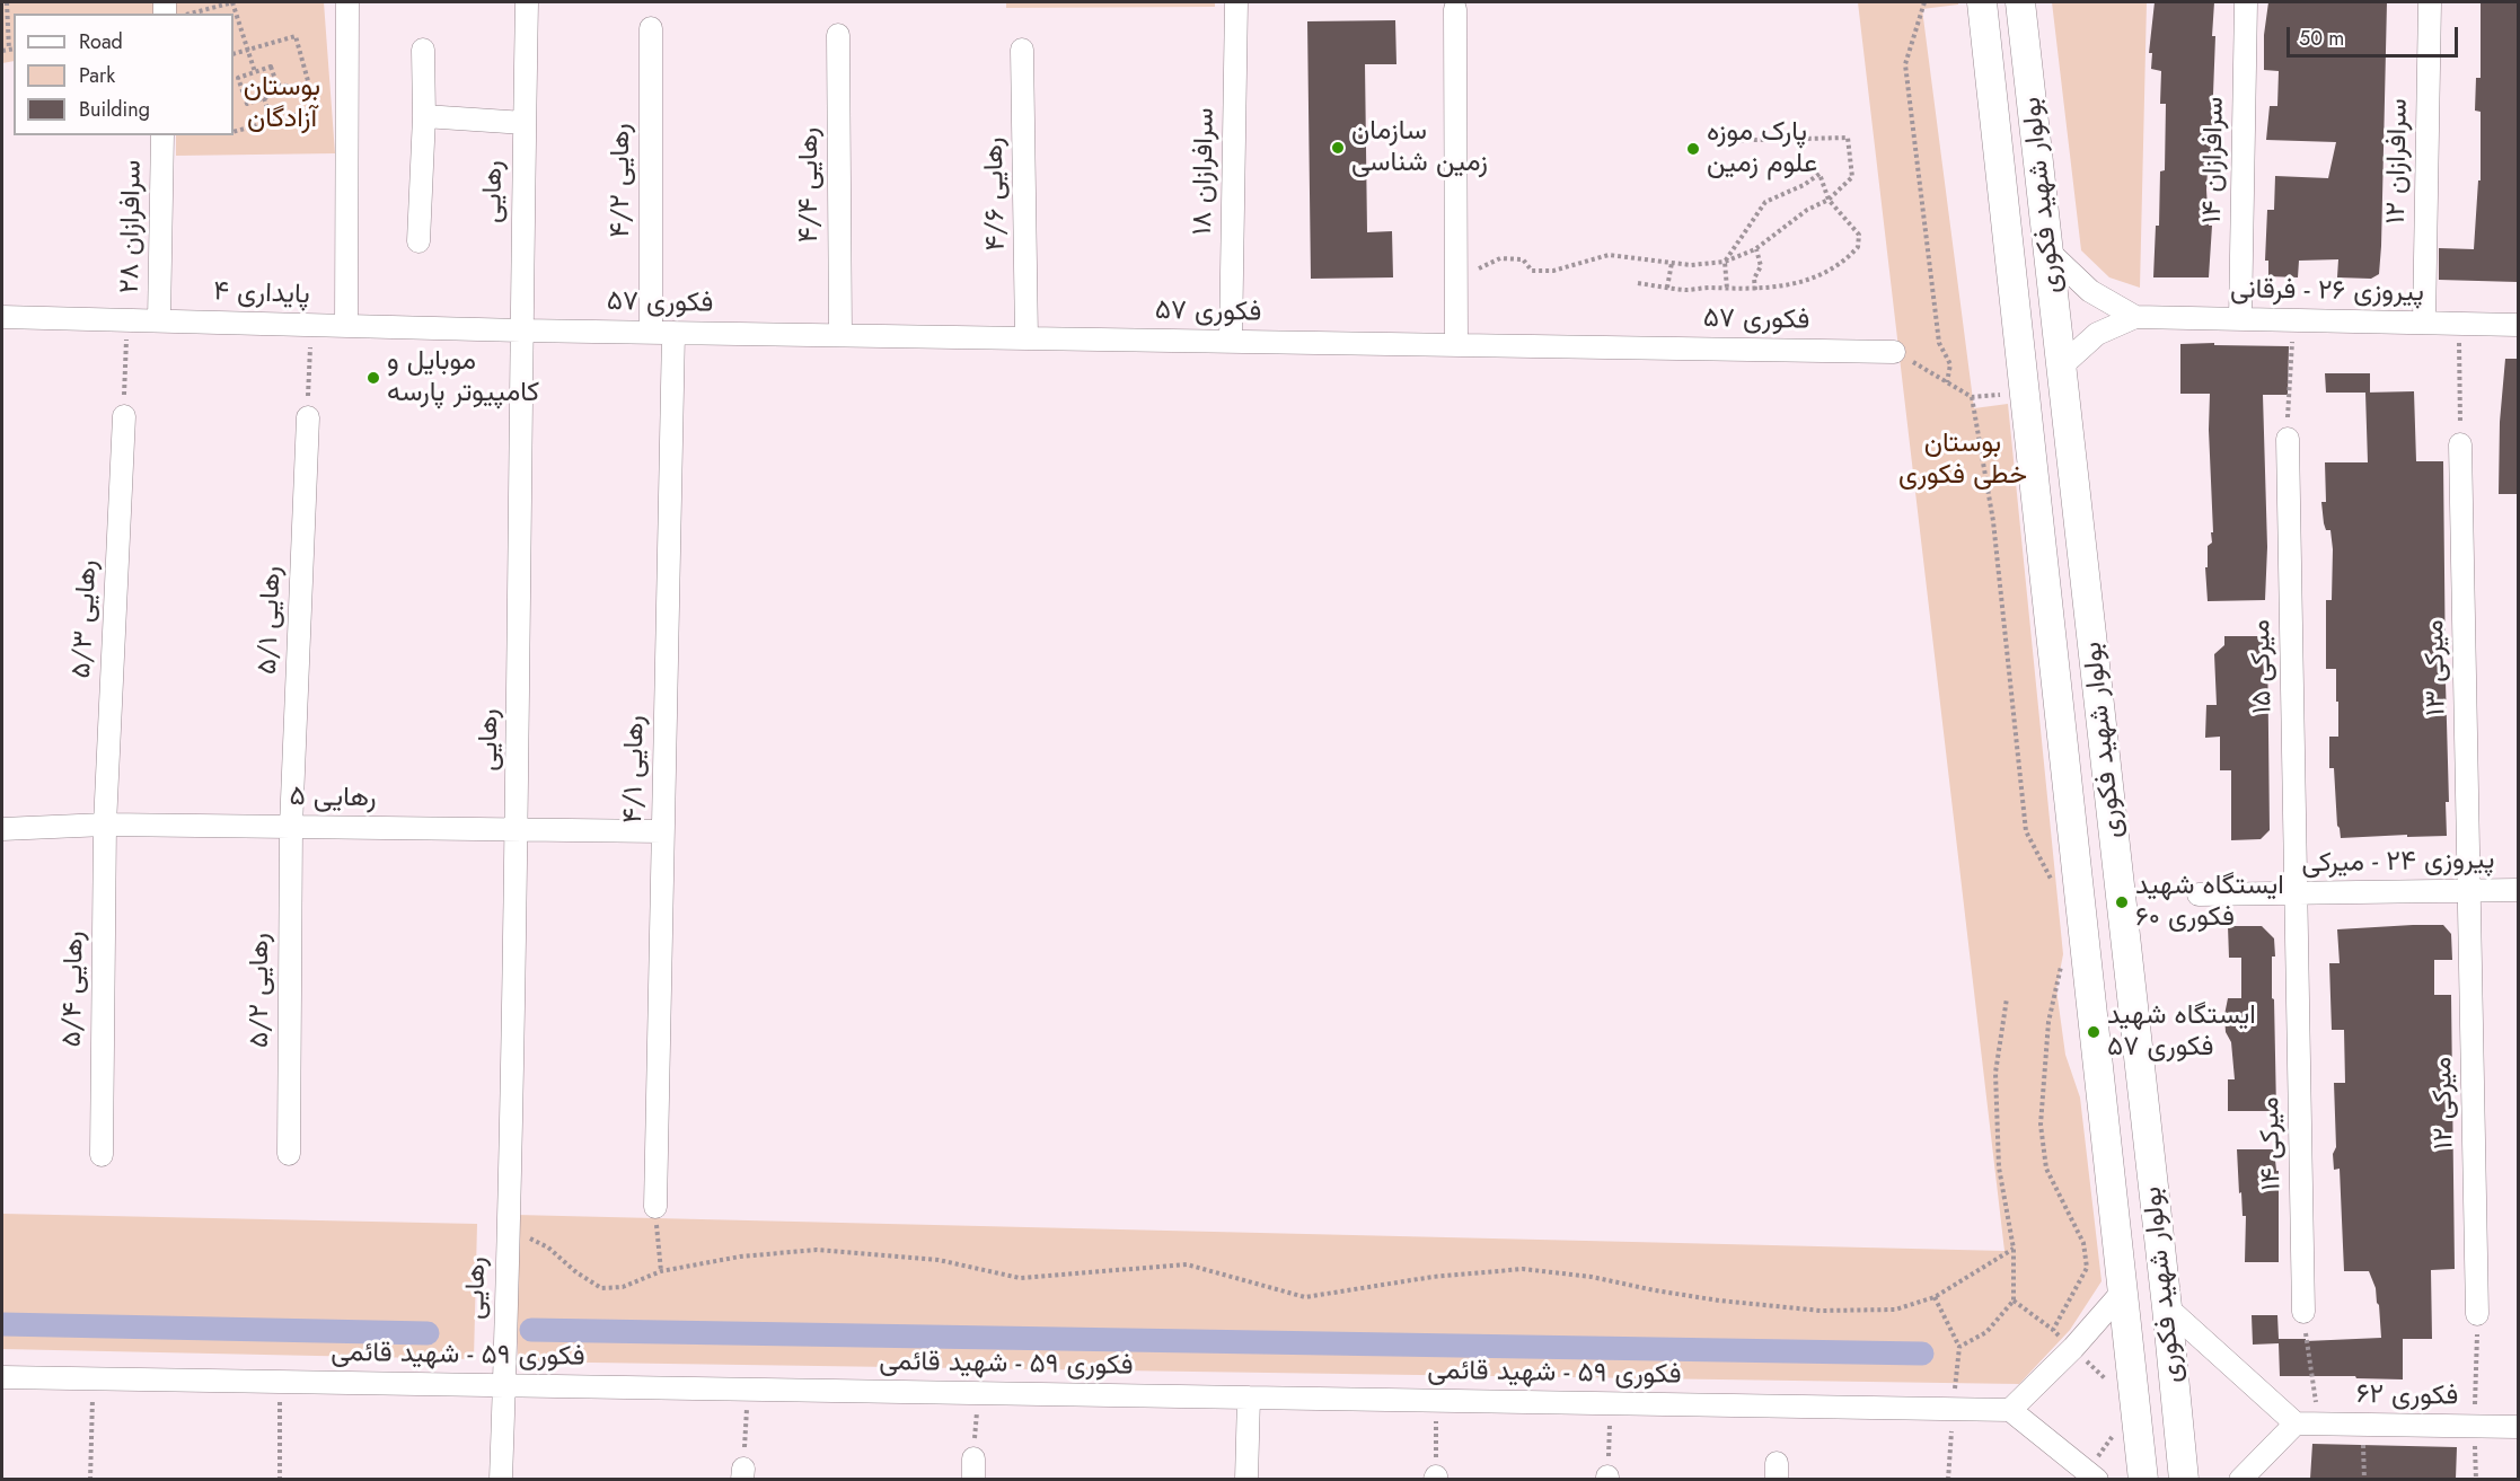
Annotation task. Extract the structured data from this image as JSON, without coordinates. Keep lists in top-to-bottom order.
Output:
{
  "streets": {
    "main road": ["بولوار شهید فکوری"],
    "street": [
      "سرافرازان ۱۴",
      "سرافرازان ۱۲",
      "سرافرازان ۱۸",
      "رهایی ۴/۲",
      "رهایی ۴/۴",
      "رهایی",
      "رهایی ۴/۶",
      "سرافرازان ۲۸",
      "پیروزی ۲۶ - فرقانی",
      "پایداری ۴",
      "فکوری ۵۷",
      "رهایی ۵/۳",
      "رهایی ۵/۱",
      "میرکی ۱۵",
      "میرکی ۱۳",
      "رهایی ۴/۱",
      "رهایی ۵",
      "پیروزی ۲۴ - میرکی",
      "رهایی ۵/۴",
      "رهایی ۵/۲",
      "میرکی ۱۲",
      "میرکی ۱۴",
      "فکوری ۵۹ - شهید قائمی",
      "فکوری ۶۲"
    ]
  },
  "crossings": [
    ["سرافرازان ۱۴", "پیروزی ۲۶ - فرقانی"],
    ["سرافرازان ۱۲", "پیروزی ۲۶ - فرقانی"],
    ["سرافرازان ۱۸", "فکوری ۵۷"],
    ["رهایی ۴/۲", "فکوری ۵۷"],
    ["رهایی ۴/۴", "فکوری ۵۷"],
    ["رهایی", "پایداری ۴"],
    ["رهایی", "فکوری ۵۷"],
    ["رهایی", "رهایی ۵"],
    ["رهایی", "فکوری ۵۹ - شهید قائمی"],
    ["رهایی ۴/۶", "فکوری ۵۷"],
    ["سرافرازان ۲۸", "پایداری ۴"],
    ["پایداری ۴", "فکوری ۵۷"],
    ["فکوری ۵۷", "رهایی ۴/۱"],
    ["رهایی ۵/۳", "رهایی ۵"],
    ["رهایی ۵/۳", "رهایی ۵/۴"],
    ["رهایی ۵/۱", "رهایی ۵"],
    ["رهایی ۵/۱", "رهایی ۵/۲"],
    ["میرکی ۱۵", "پیروزی ۲۴ - میرکی"],
    ["میرکی ۱۵", "میرکی ۱۴"],
    ["میرکی ۱۳", "پیروزی ۲۴ - میرکی"],
    ["میرکی ۱۳", "میرکی ۱۲"],
    ["رهایی ۴/۱", "رهایی ۵"],
    ["رهایی ۵", "رهایی ۵/۴"],
    ["رهایی ۵", "رهایی ۵/۲"],
    ["پیروزی ۲۴ - میرکی", "میرکی ۱۲"],
    ["پیروزی ۲۴ - میرکی", "میرکی ۱۴"]
  ],
  "parks": ["بوستان آزادگان", "بوستان خطی فکوری"],
  "places": [
    "سازمان زمین شناسی",
    "پارک موزه علوم زمین",
    "موبایل و کامپیوتر پارسه",
    "ایستگاه شهید فکوری ۶۰",
    "ایستگاه شهید فکوری ۵۷"
  ],
  "legend": ["Road", "Park", "Building"],
  "scale_bar": "50 m"
}
